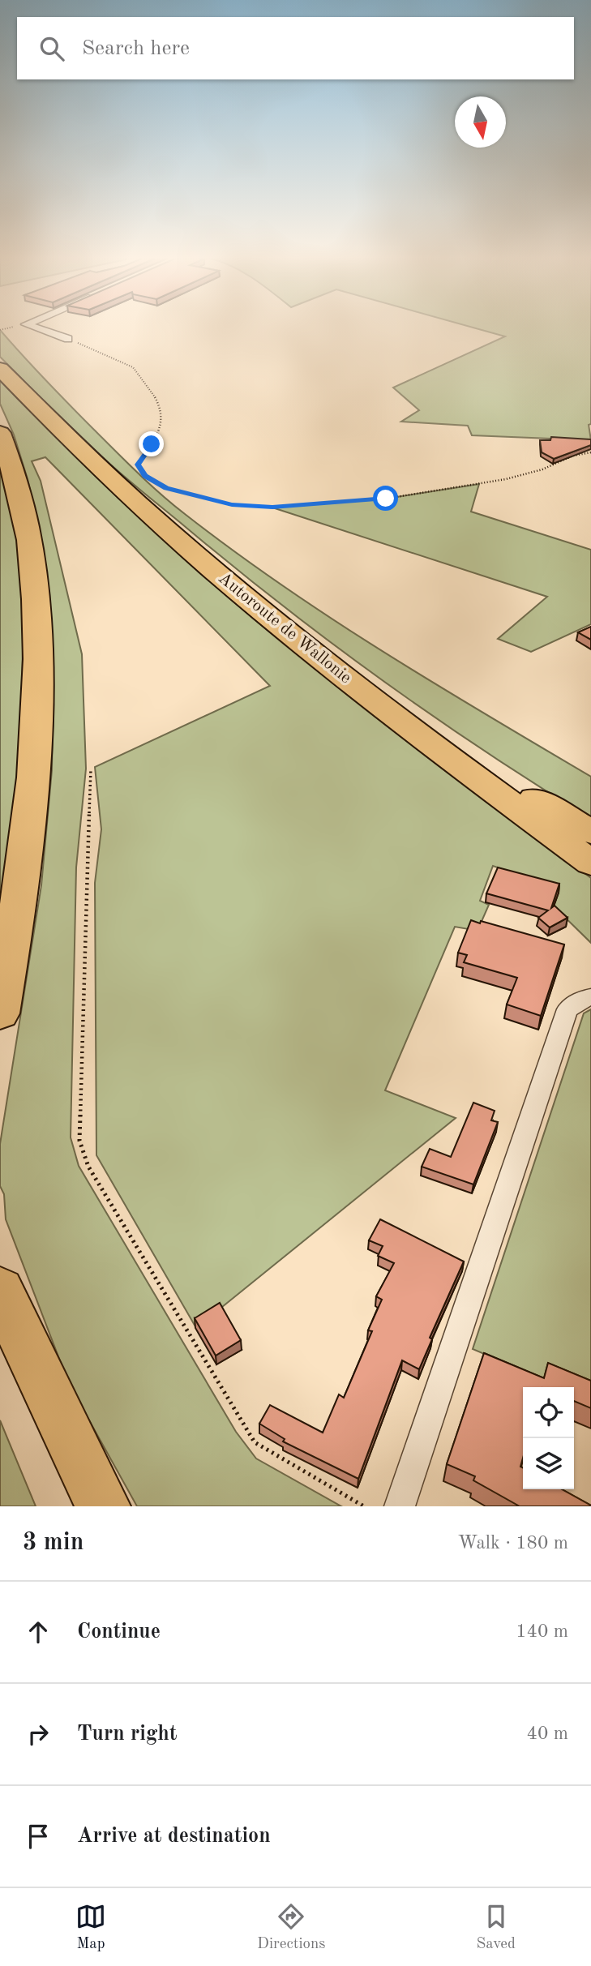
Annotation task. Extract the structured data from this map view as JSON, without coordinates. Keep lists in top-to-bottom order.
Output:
{
  "streets": {
    "highway": ["Autoroute de Wallonie"]
  },
  "north": "bottom",
  "page": {
    "search": "Search here",
    "heading": ["3 min", "Walk · 180 m"],
    "list": [
      ["Continue", "140 m"],
      ["Turn right", "40 m"],
      "Arrive at destination"
    ],
    "nav": ["Map", "Directions", "Saved"]
  }
}
